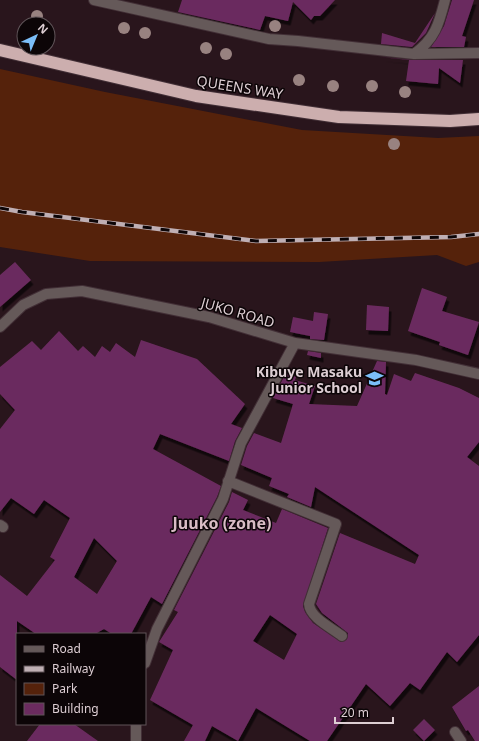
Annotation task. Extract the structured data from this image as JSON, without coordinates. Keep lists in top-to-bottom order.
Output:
{
  "streets": {
    "highway": ["QUEENS WAY"],
    "street": ["JUKO ROAD"]
  },
  "districts": ["Juuko (zone)"],
  "places": {
    "school or university": ["Kibuye Masaku Junior School"]
  },
  "legend": [
    "Road",
    "Railway",
    "Park",
    "Building"
  ],
  "scale_bar": "20 m",
  "north": "top right"
}
